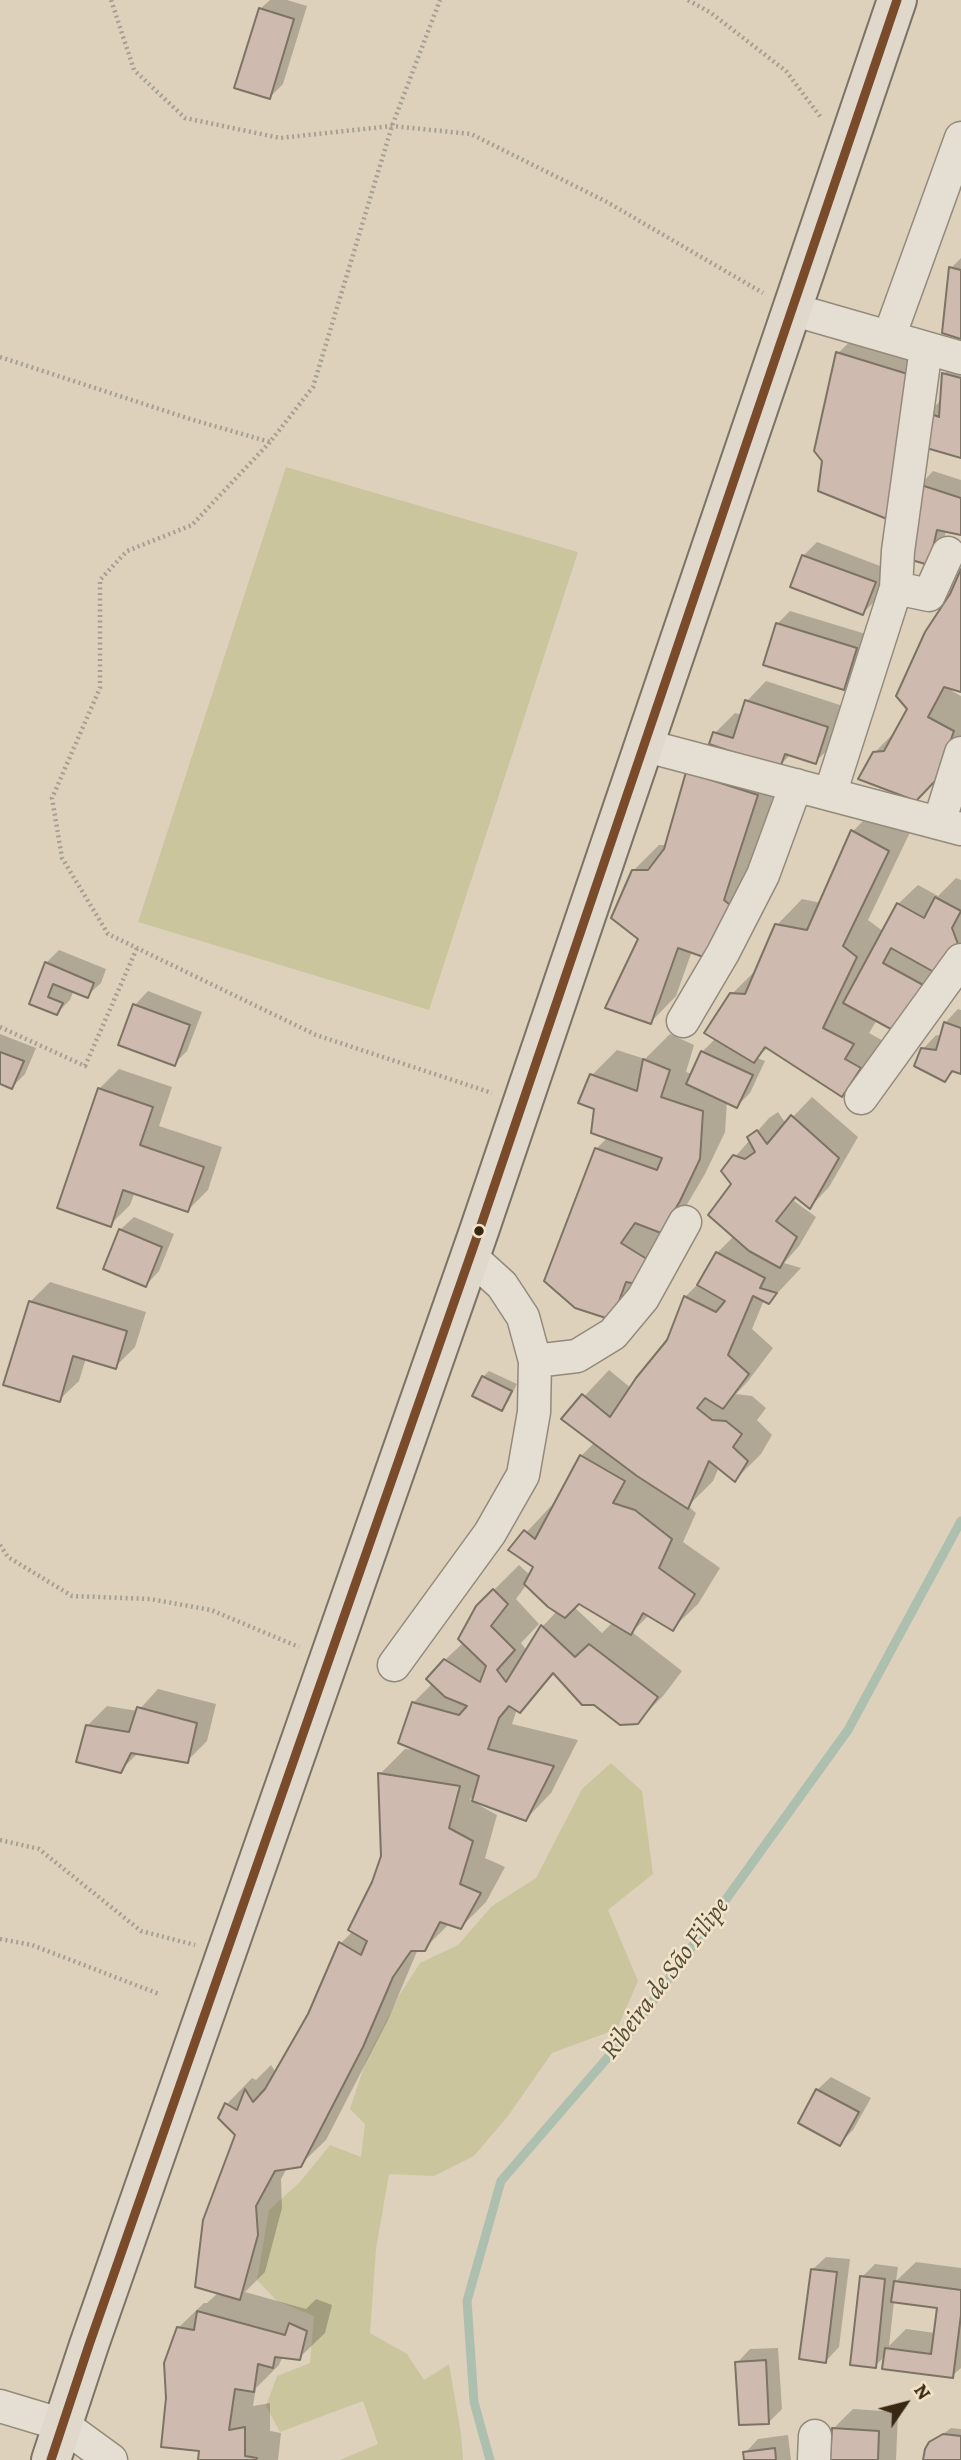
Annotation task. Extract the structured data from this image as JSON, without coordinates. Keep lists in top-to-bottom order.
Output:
{
  "water": ["Ribeira de São Filipe"],
  "north": "top right"
}
